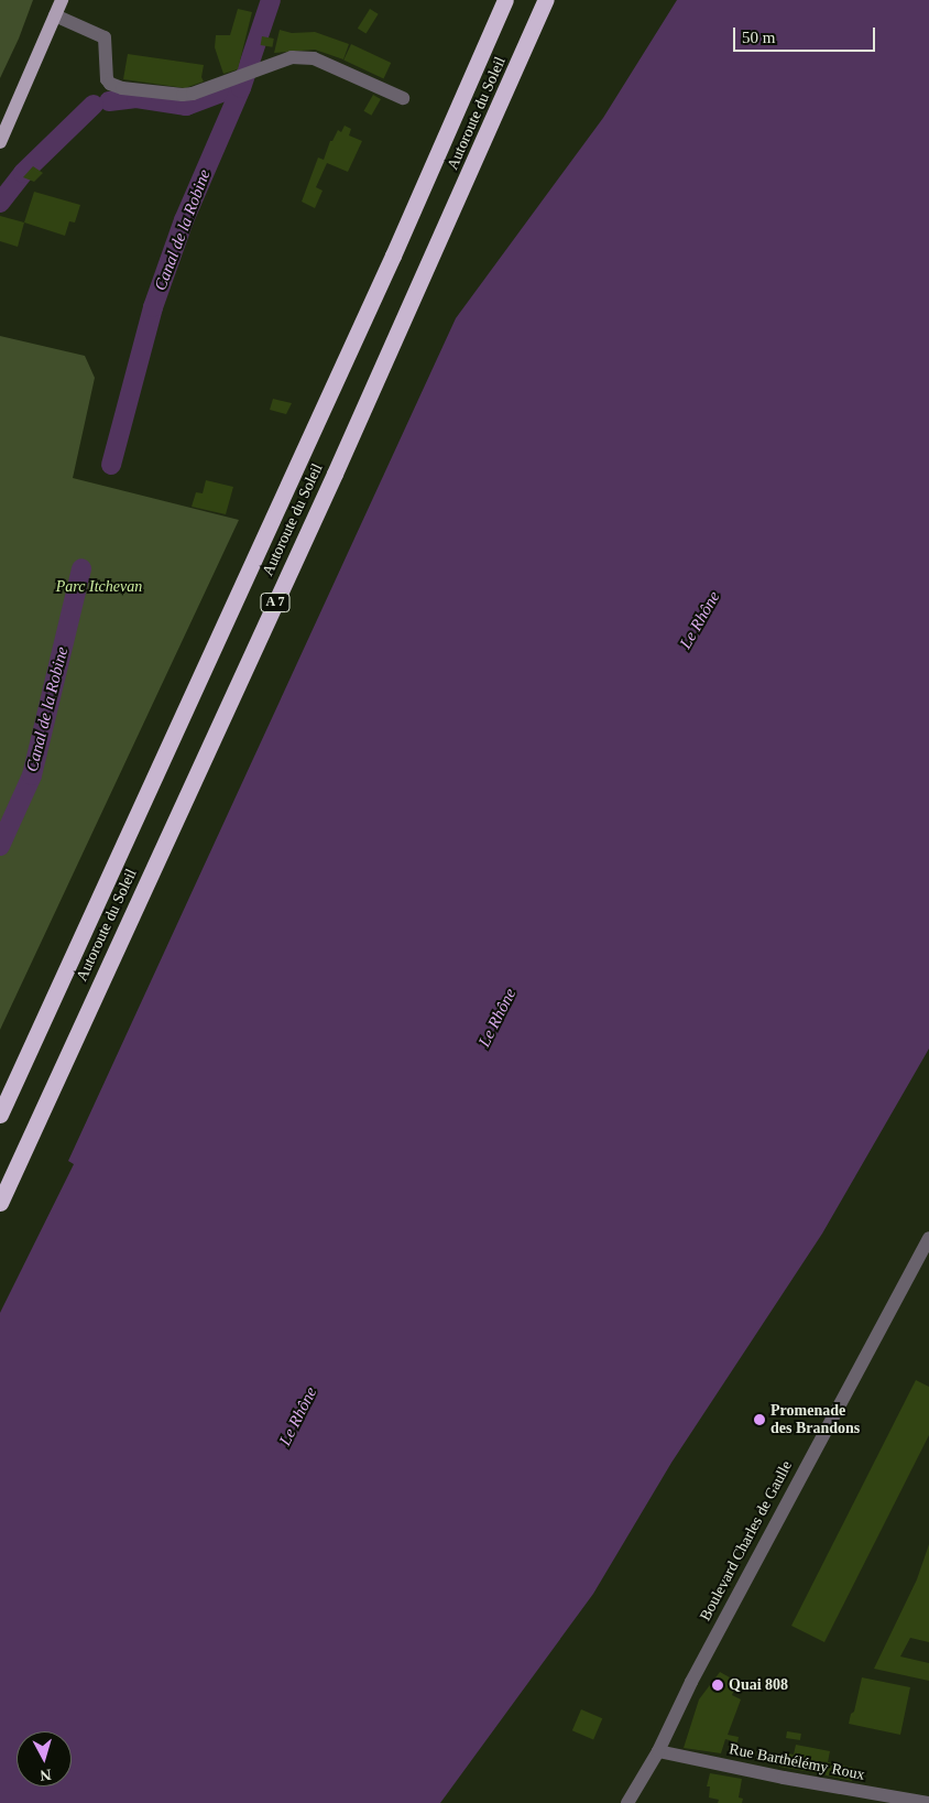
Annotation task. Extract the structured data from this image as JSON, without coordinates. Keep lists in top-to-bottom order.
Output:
{
  "streets": {
    "highway": ["Autoroute du Soleil", "A 7"],
    "street": ["Boulevard Charles de Gaulle", "Rue Barthélémy Roux"]
  },
  "crossings": [
    ["Boulevard Charles de Gaulle", "Rue Barthélémy Roux"]
  ],
  "water": ["Canal de la Robine", "Le Rhône"],
  "parks": ["Parc Itchevan"],
  "places": ["Promenade des Brandons", "Quai 808"],
  "scale_bar": "50 m",
  "north": "bottom"
}
